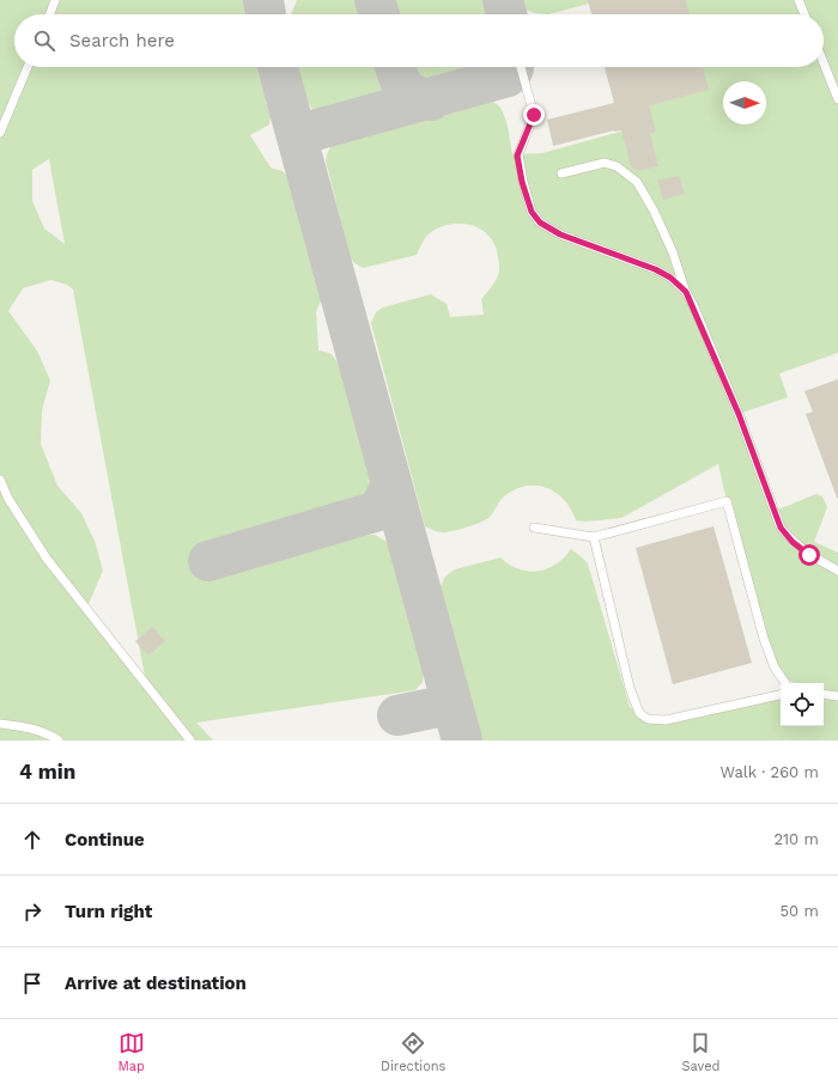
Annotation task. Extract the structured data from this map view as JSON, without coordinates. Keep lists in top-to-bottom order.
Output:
{
  "north": "right",
  "page": {
    "search": "Search here",
    "heading": ["4 min", "Walk · 260 m"],
    "list": [
      ["Continue", "210 m"],
      ["Turn right", "50 m"],
      "Arrive at destination"
    ],
    "nav": ["Map", "Directions", "Saved"]
  }
}
